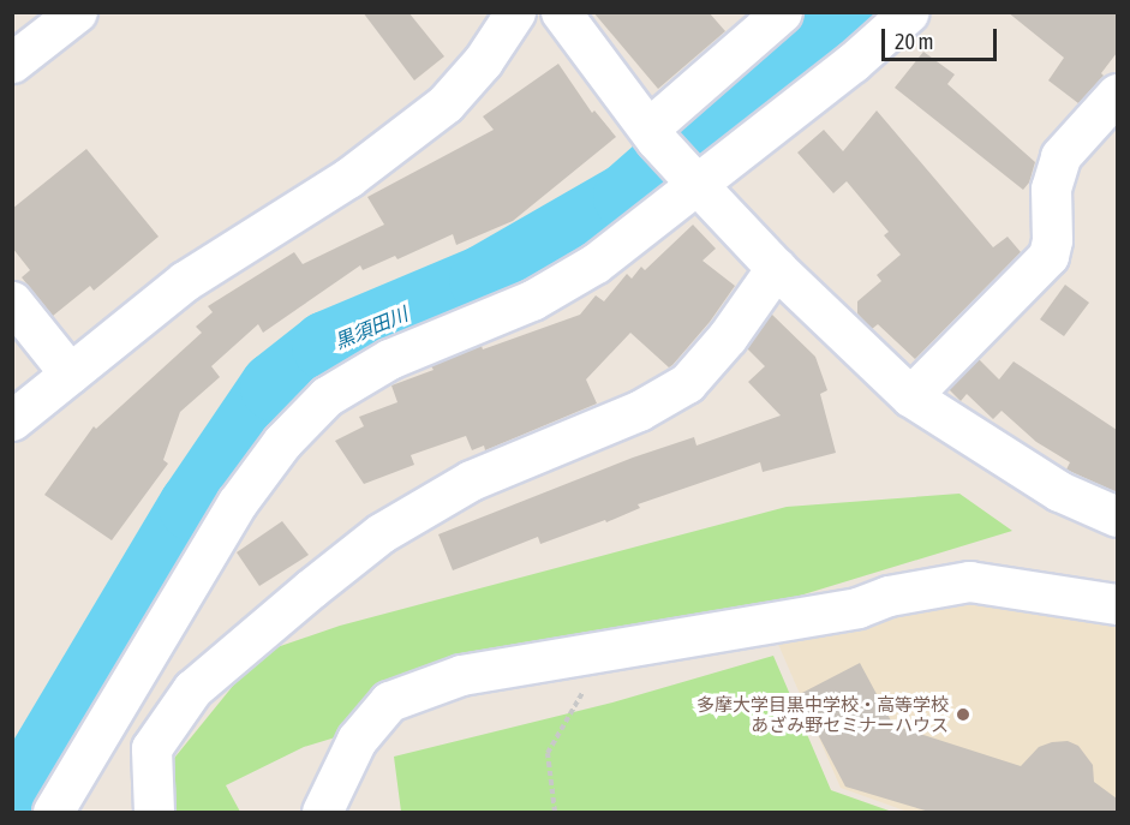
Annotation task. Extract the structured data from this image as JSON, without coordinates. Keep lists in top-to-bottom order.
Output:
{
  "water": ["黒須田川"],
  "places": ["多摩大学目黒中学校・高等学校 あざみ野セミナーハウス"],
  "scale_bar": "20 m"
}
